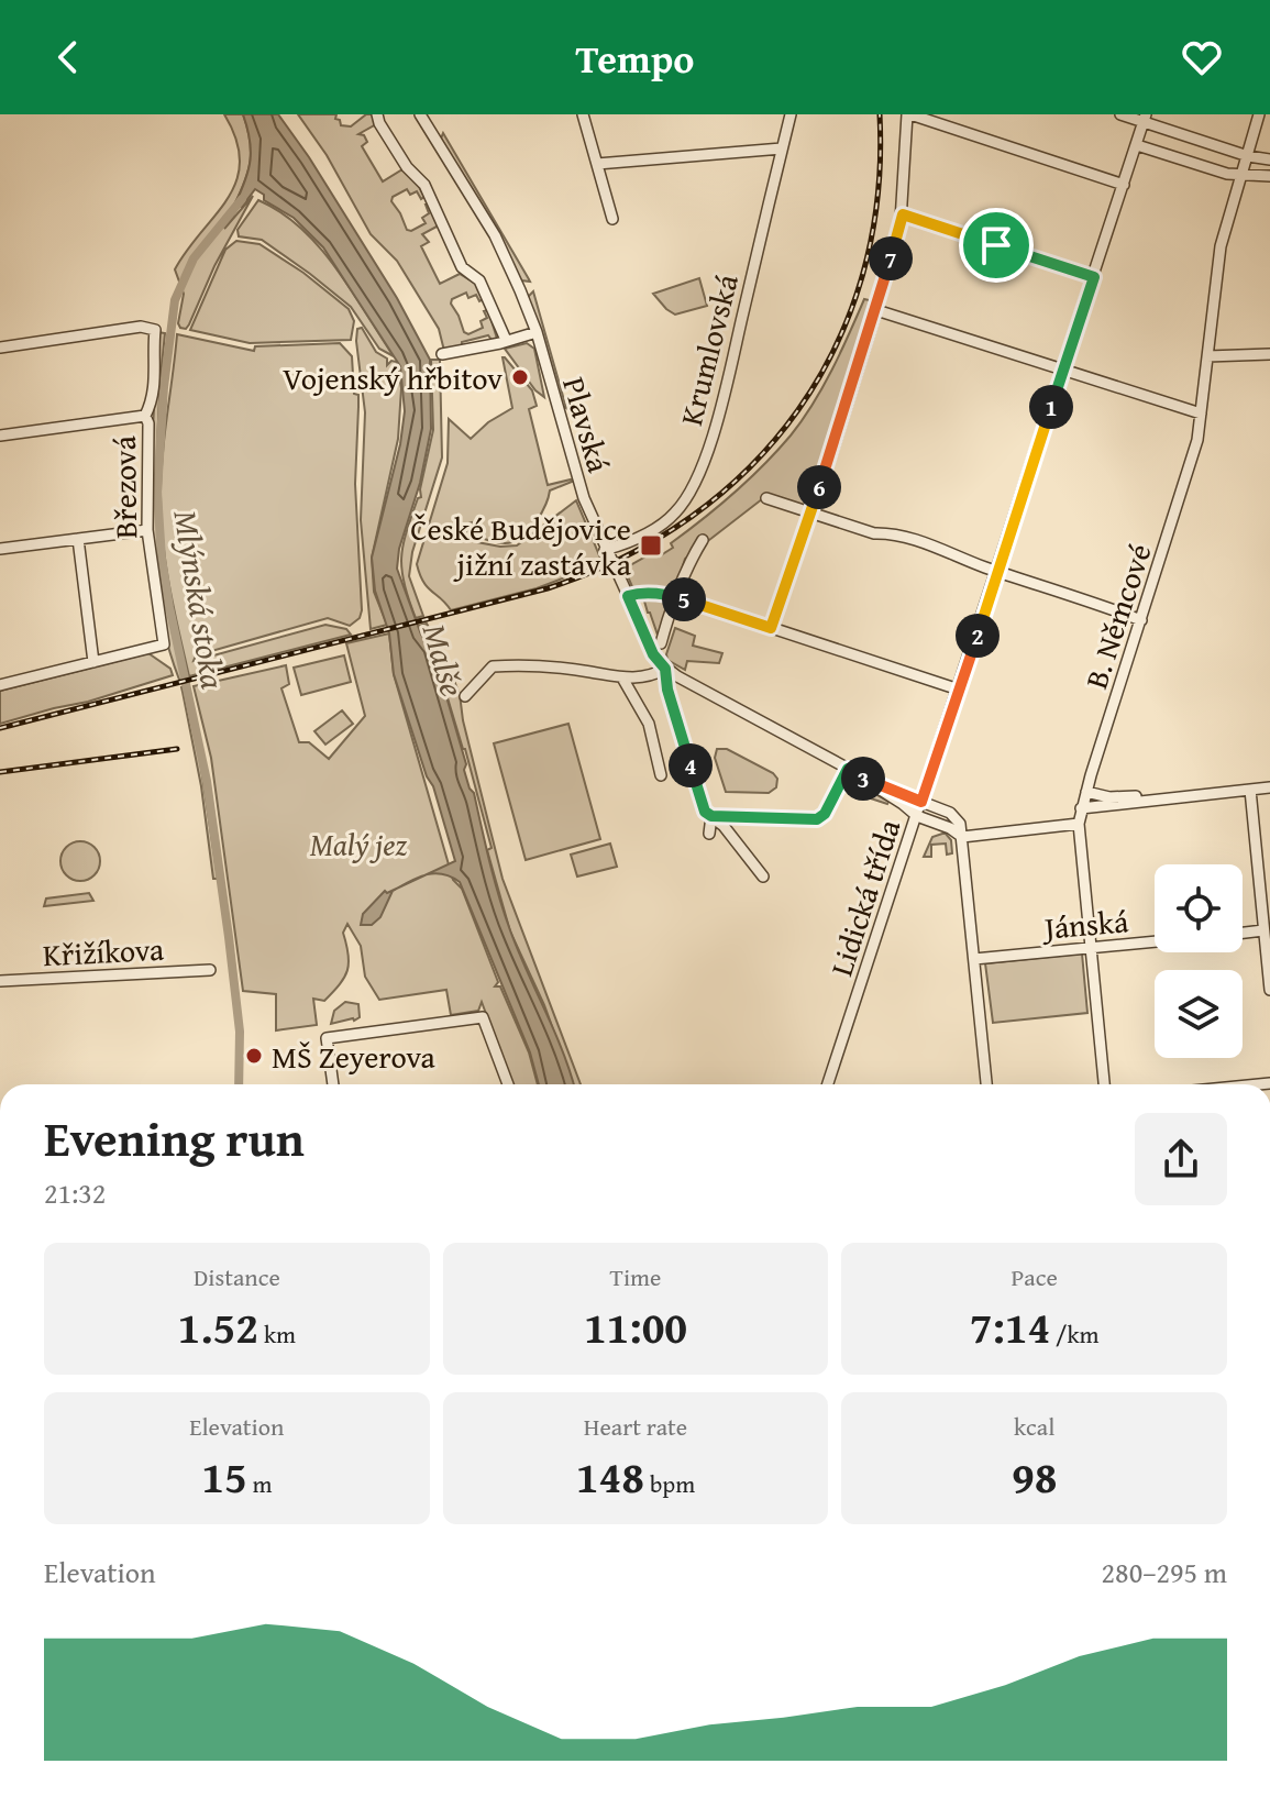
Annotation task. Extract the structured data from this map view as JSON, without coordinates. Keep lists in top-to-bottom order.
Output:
{
  "streets": {
    "street": [
      "Krumlovská",
      "Plavská",
      "Březová",
      "B. Němcové",
      "Lidická třída",
      "Jánská",
      "Křižíkova"
    ]
  },
  "crossings": [
    ["Krumlovská", "Plavská"],
    ["B. Němcové", "Jánská"]
  ],
  "water": ["Mlýnská stoka", "Malše"],
  "parks": ["Malý jez"],
  "places": {
    "other": ["Vojenský hřbitov", "MŠ Zeyerova"],
    "transit": ["České Budějovice jižní zastávka"]
  },
  "page": {
    "header": "Tempo",
    "pins": [
      "7",
      "1",
      "6",
      "5",
      "2",
      "4",
      "3"
    ],
    "heading": ["Evening run", "21:32"],
    "stats": [
      ["Distance", "1.52 km"],
      ["Time", "11:00"],
      ["Pace", "7:14 /km"],
      ["Elevation", "15 m"],
      ["Heart rate", "148 bpm"],
      ["kcal", "98"]
    ],
    "chart": ["Elevation", "280–295 m"]
  }
}
